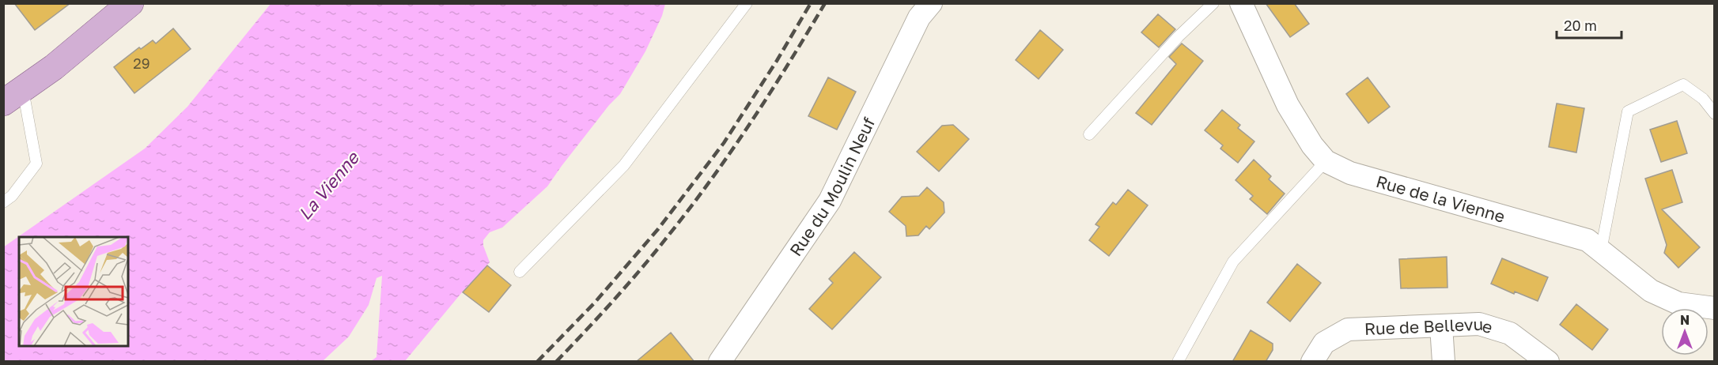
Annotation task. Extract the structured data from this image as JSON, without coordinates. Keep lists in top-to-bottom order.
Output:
{
  "streets": {
    "street": ["Rue du Moulin Neuf", "Rue de la Vienne", "Rue de Bellevue"]
  },
  "water": ["La Vienne"],
  "house_numbers": ["29"],
  "scale_bar": "20 m",
  "north": "top"
}
